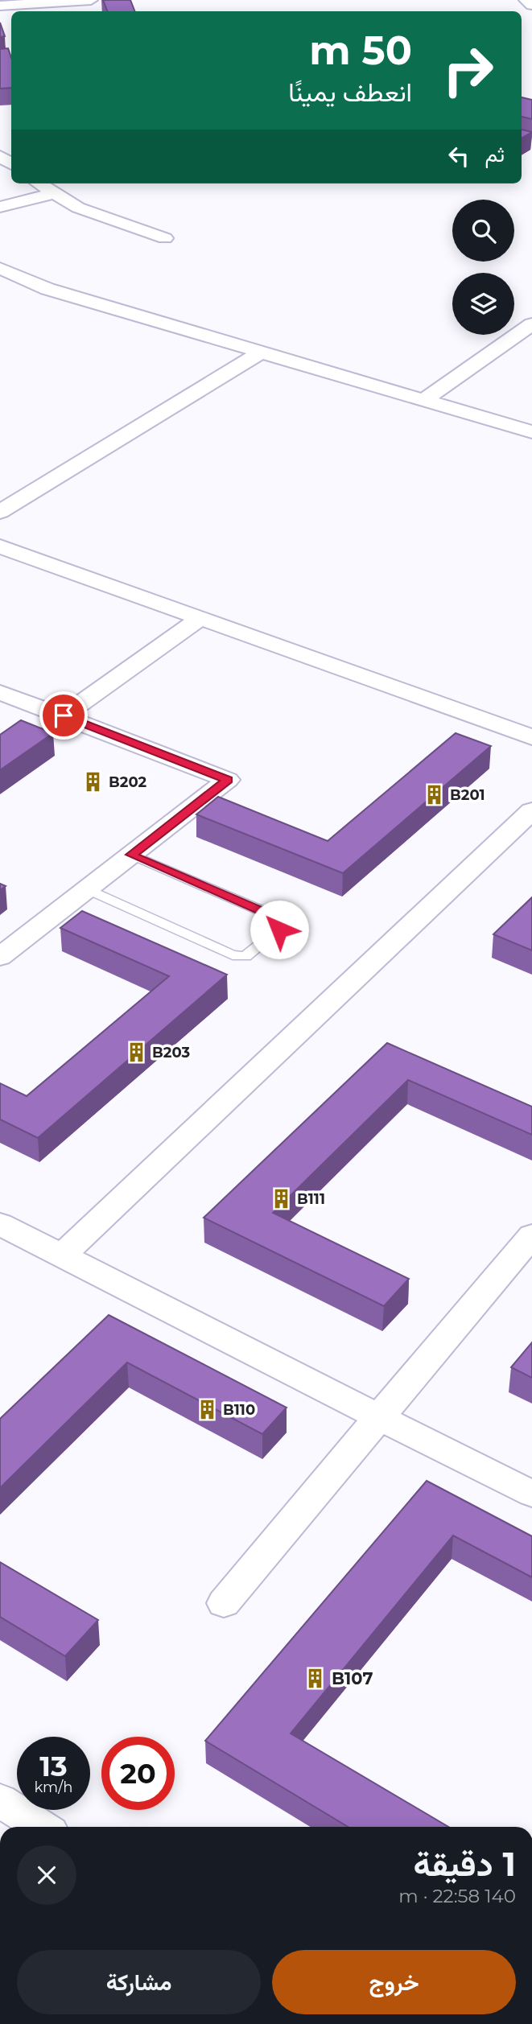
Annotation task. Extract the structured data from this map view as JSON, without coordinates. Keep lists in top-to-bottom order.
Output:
{
  "places": {
    "building": [
      "B202",
      "B201",
      "B203",
      "B111",
      "B110",
      "B107"
    ]
  },
  "page": {
    "turn": ["50 m", "انعطف يمينًا"],
    "then": "ثم",
    "speed": "13 km/h",
    "limit": "20",
    "heading": ["1 دقيقة", "140 m · 22:58"],
    "buttons": ["خروج", "مشاركة"]
  }
}
